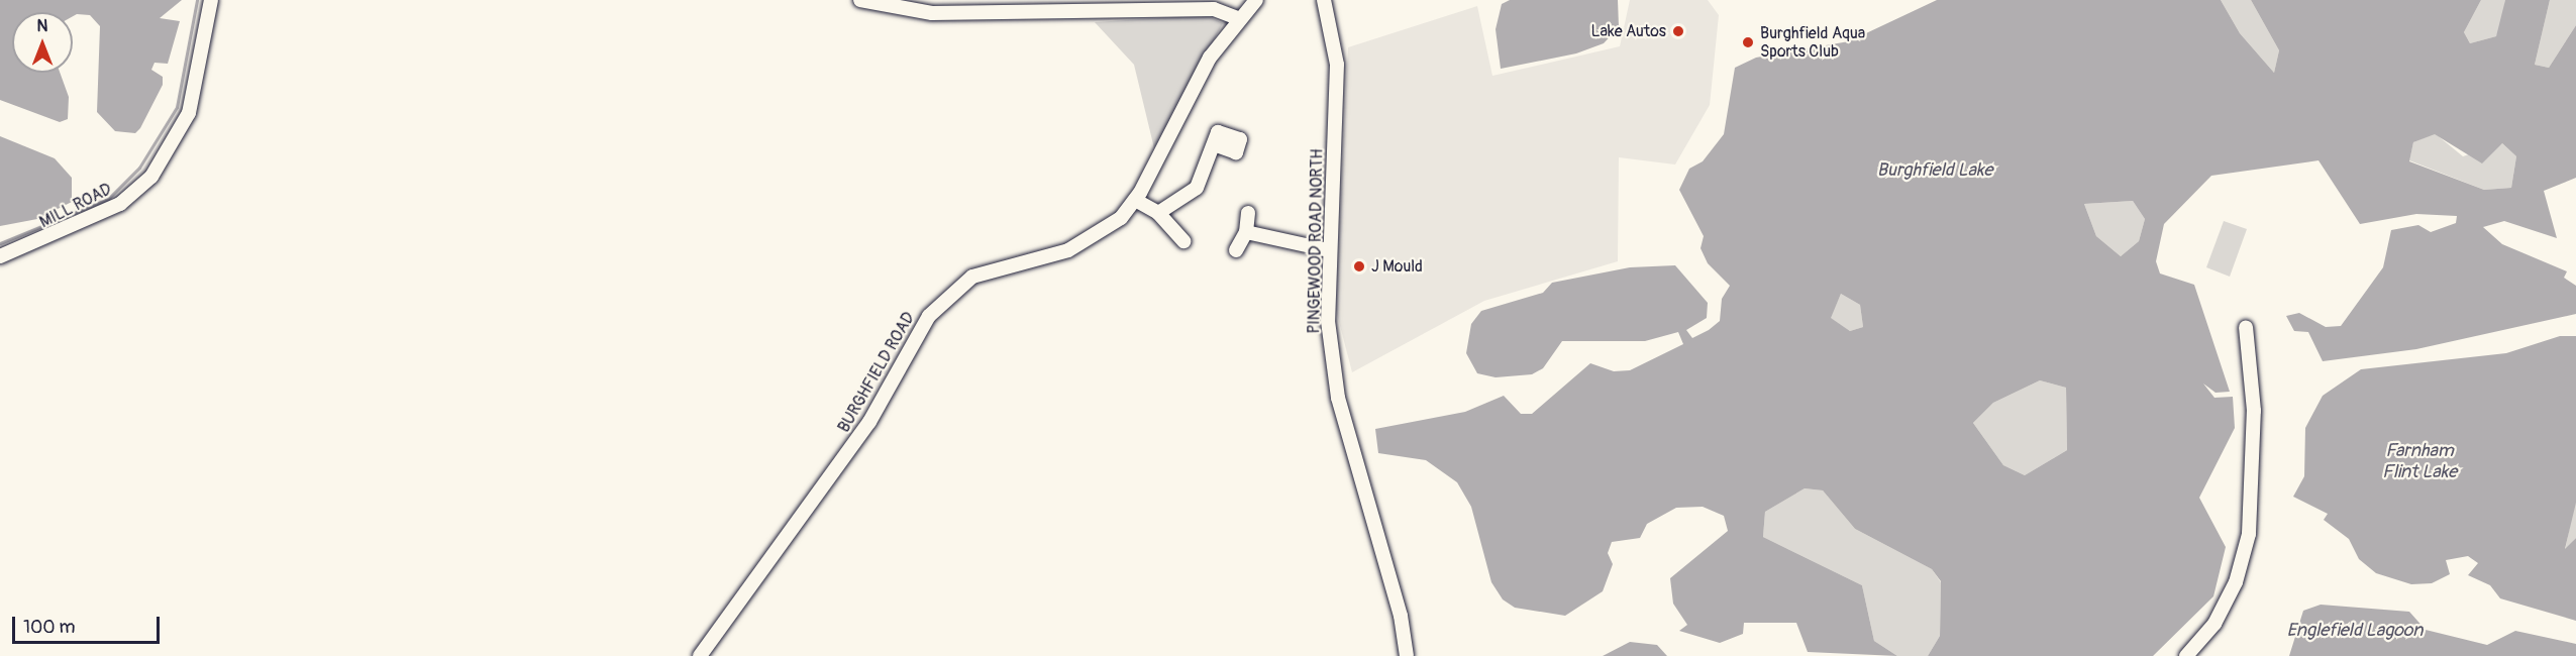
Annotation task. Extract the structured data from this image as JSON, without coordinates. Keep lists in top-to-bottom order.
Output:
{
  "streets": {
    "street": ["MILL ROAD", "PINGEWOOD ROAD NORTH", "BURGHFIELD ROAD"]
  },
  "water": ["Burghfield Lake", "Farnham Flint Lake", "Englefield Lagoon"],
  "places": ["Lake Autos", "Burghfield Aqua Sports Club", "J Mould"],
  "scale_bar": "100 m",
  "north": "top"
}
